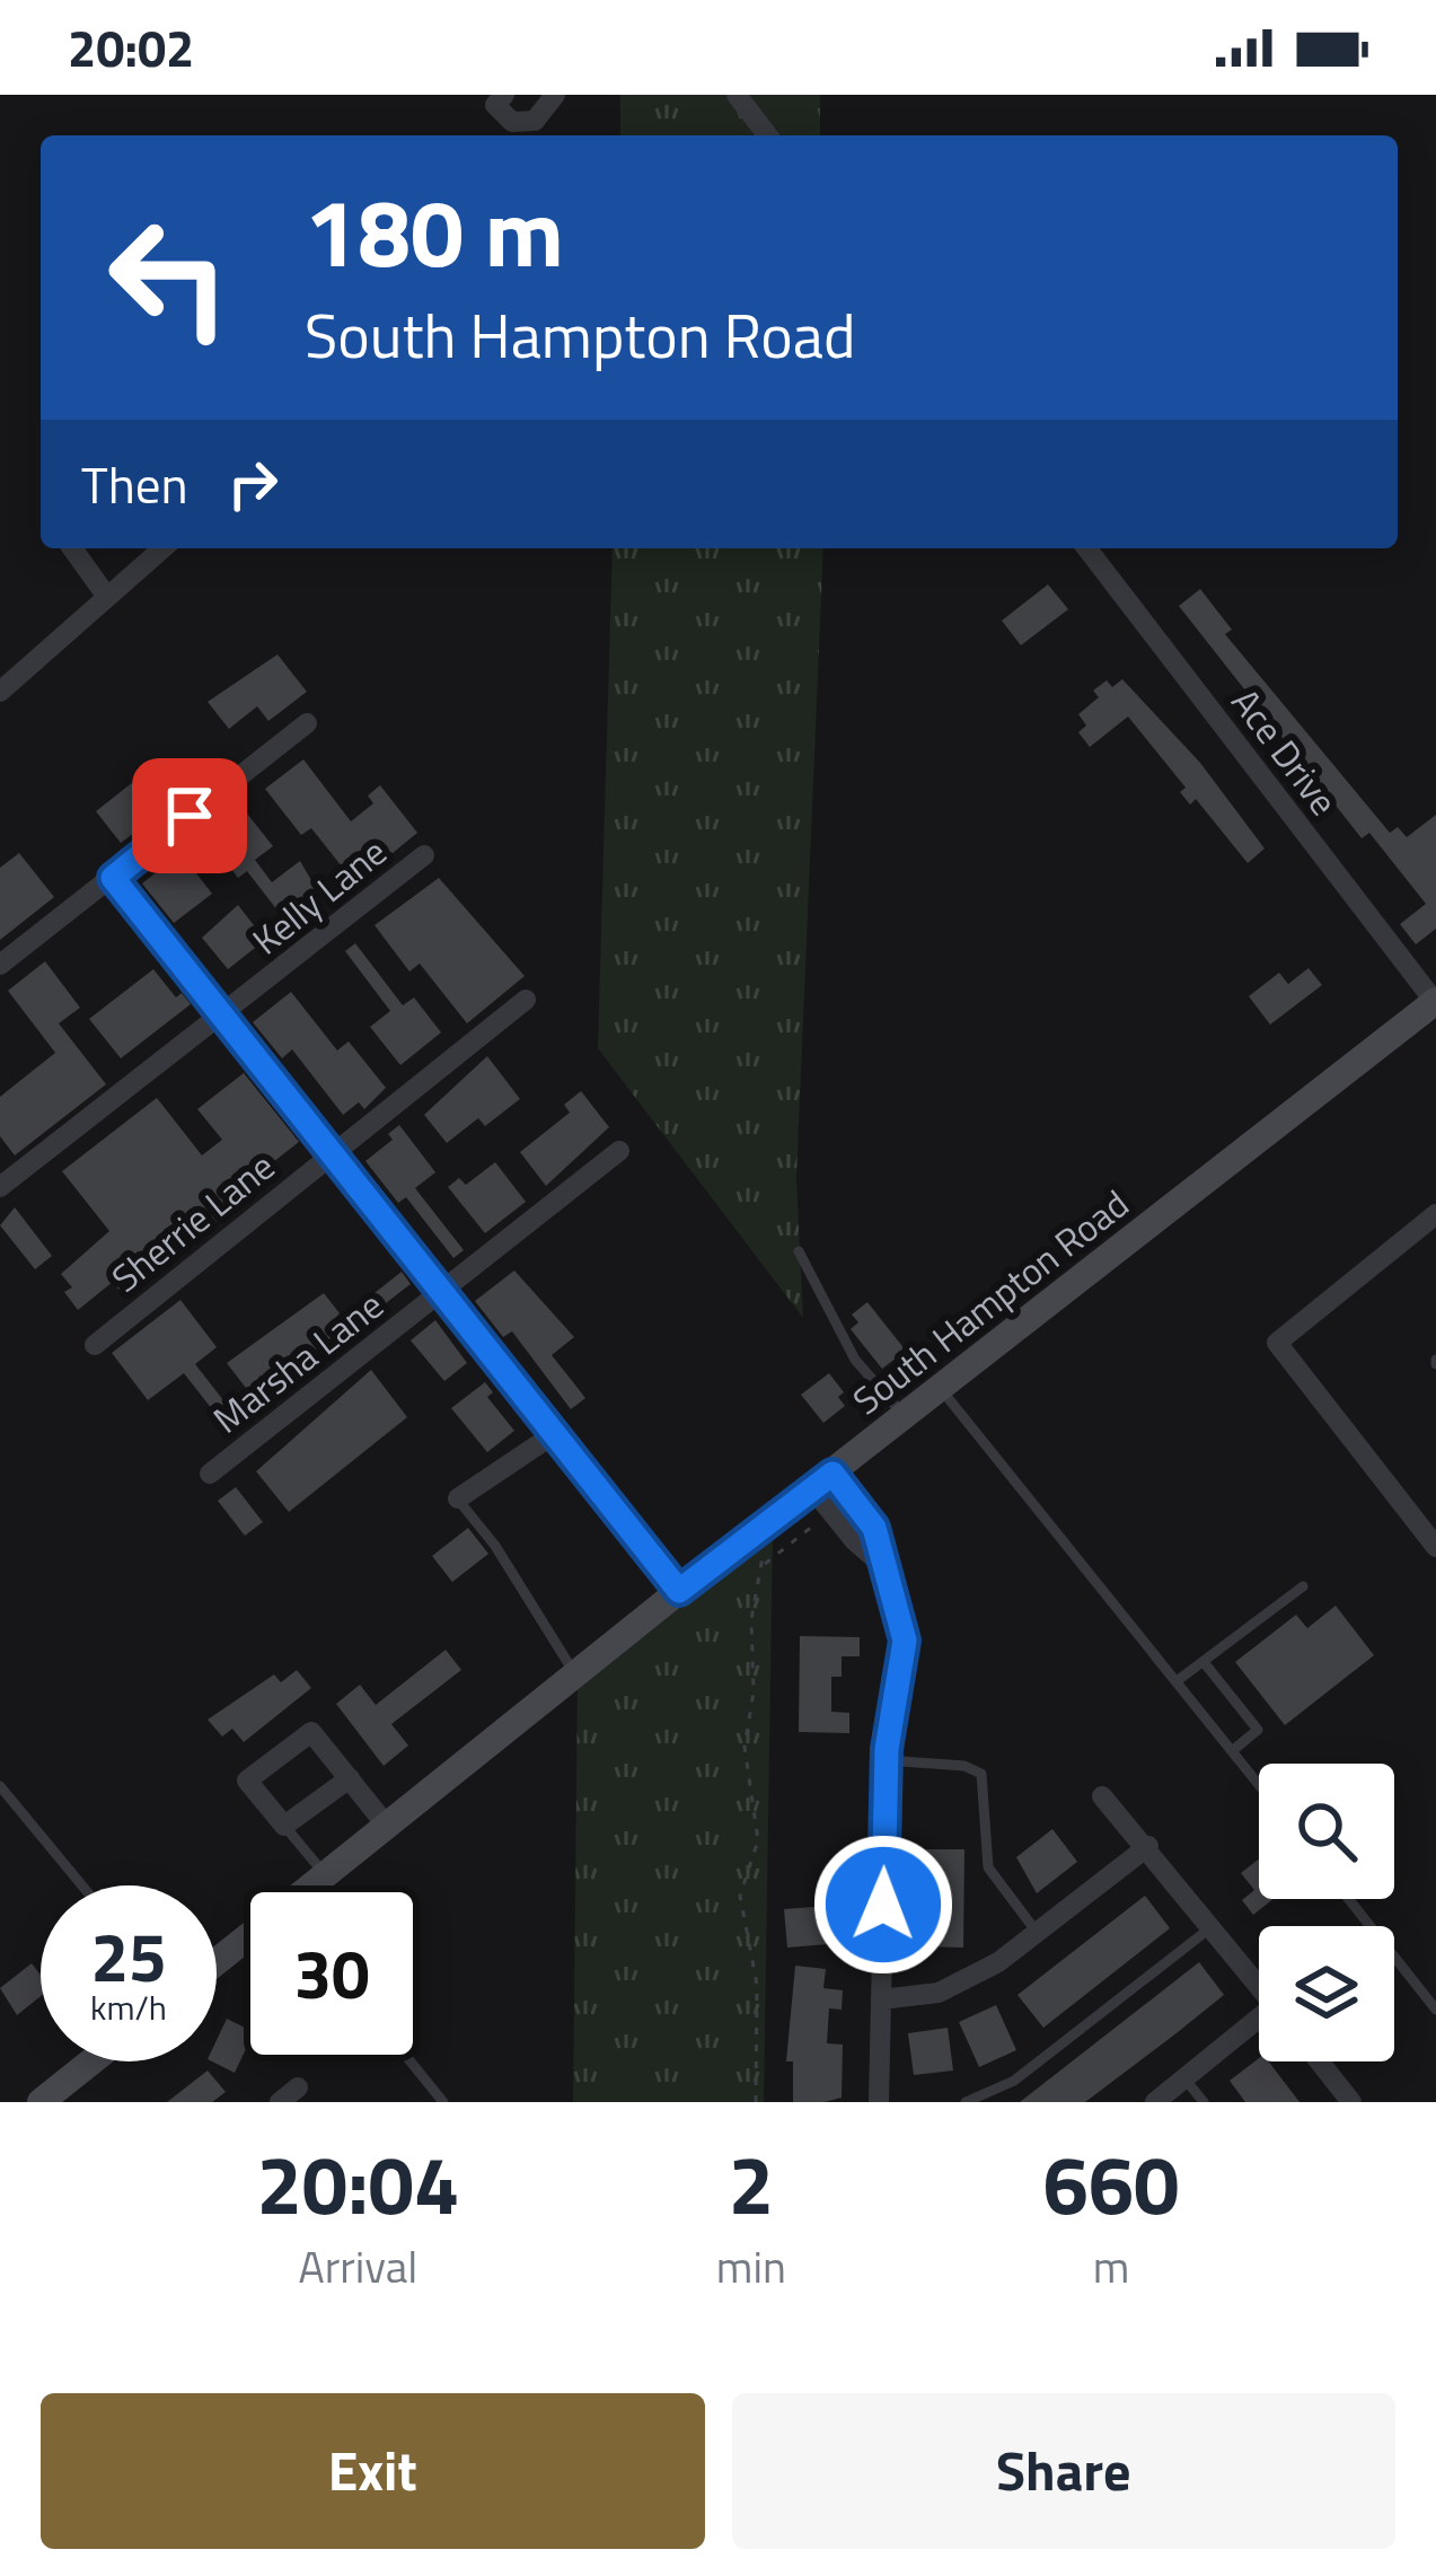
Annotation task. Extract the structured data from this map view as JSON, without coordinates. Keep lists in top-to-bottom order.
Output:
{
  "streets": {
    "main road": ["South Hampton Road"],
    "street": [
      "Ace Drive",
      "Kelly Lane",
      "Sherrie Lane",
      "Marsha Lane"
    ]
  },
  "crossings": [
    ["Ace Drive", "South Hampton Road"]
  ],
  "page": {
    "status": "20:02",
    "turn": ["180 m", "South Hampton Road"],
    "then": "Then",
    "speed": "25 km/h",
    "limit": "30",
    "eta": [
      "20:04",
      "Arrival",
      "2",
      "min",
      "660",
      "m"
    ],
    "buttons": ["Exit", "Share"]
  }
}
